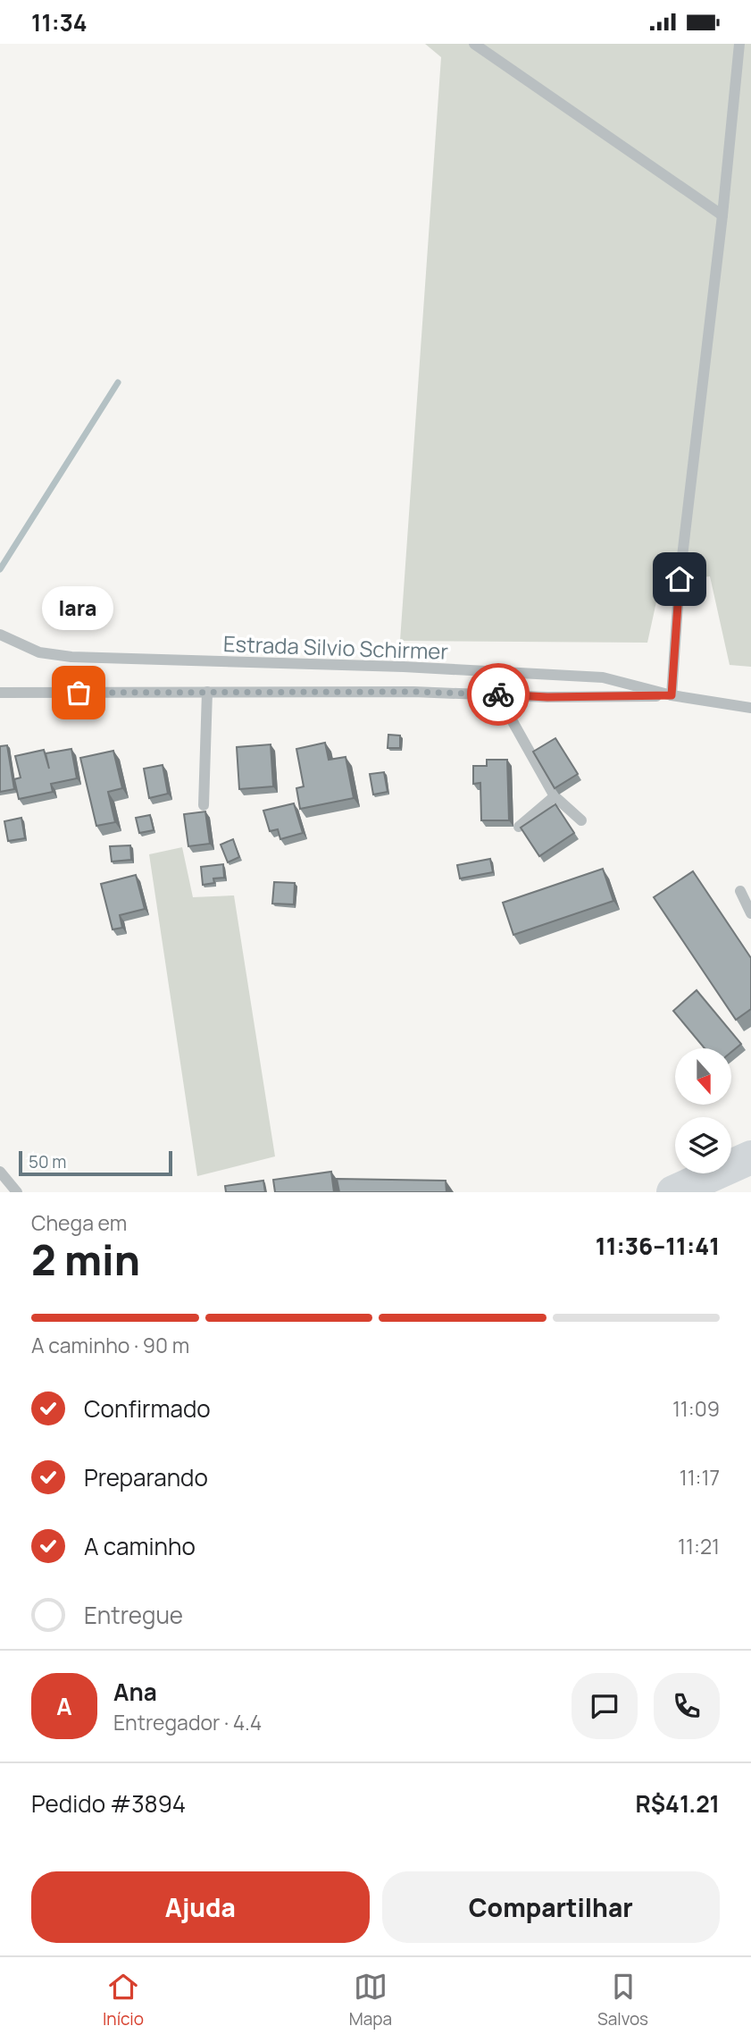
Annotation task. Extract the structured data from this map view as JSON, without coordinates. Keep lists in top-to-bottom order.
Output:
{
  "streets": {
    "street": ["Estrada Silvio Schirmer"]
  },
  "places": ["Iara"],
  "scale_bar": "50 m",
  "north": "bottom",
  "page": {
    "status": "11:34",
    "bubble": "Iara",
    "scale": "50 m",
    "heading": ["2 min", "Chega em", "11:36–11:41"],
    "panel": [
      "Ana",
      "Entregador · 4.4",
      "Pedido #3894",
      "R$41.21"
    ],
    "bar": "A caminho · 90 m",
    "list": [
      ["Confirmado", "11:09"],
      ["Preparando", "11:17"],
      ["A caminho", "11:21"],
      "Entregue"
    ],
    "round": "A",
    "buttons": ["Ajuda", "Compartilhar"],
    "tabs": ["Início", "Mapa", "Salvos"]
  }
}
